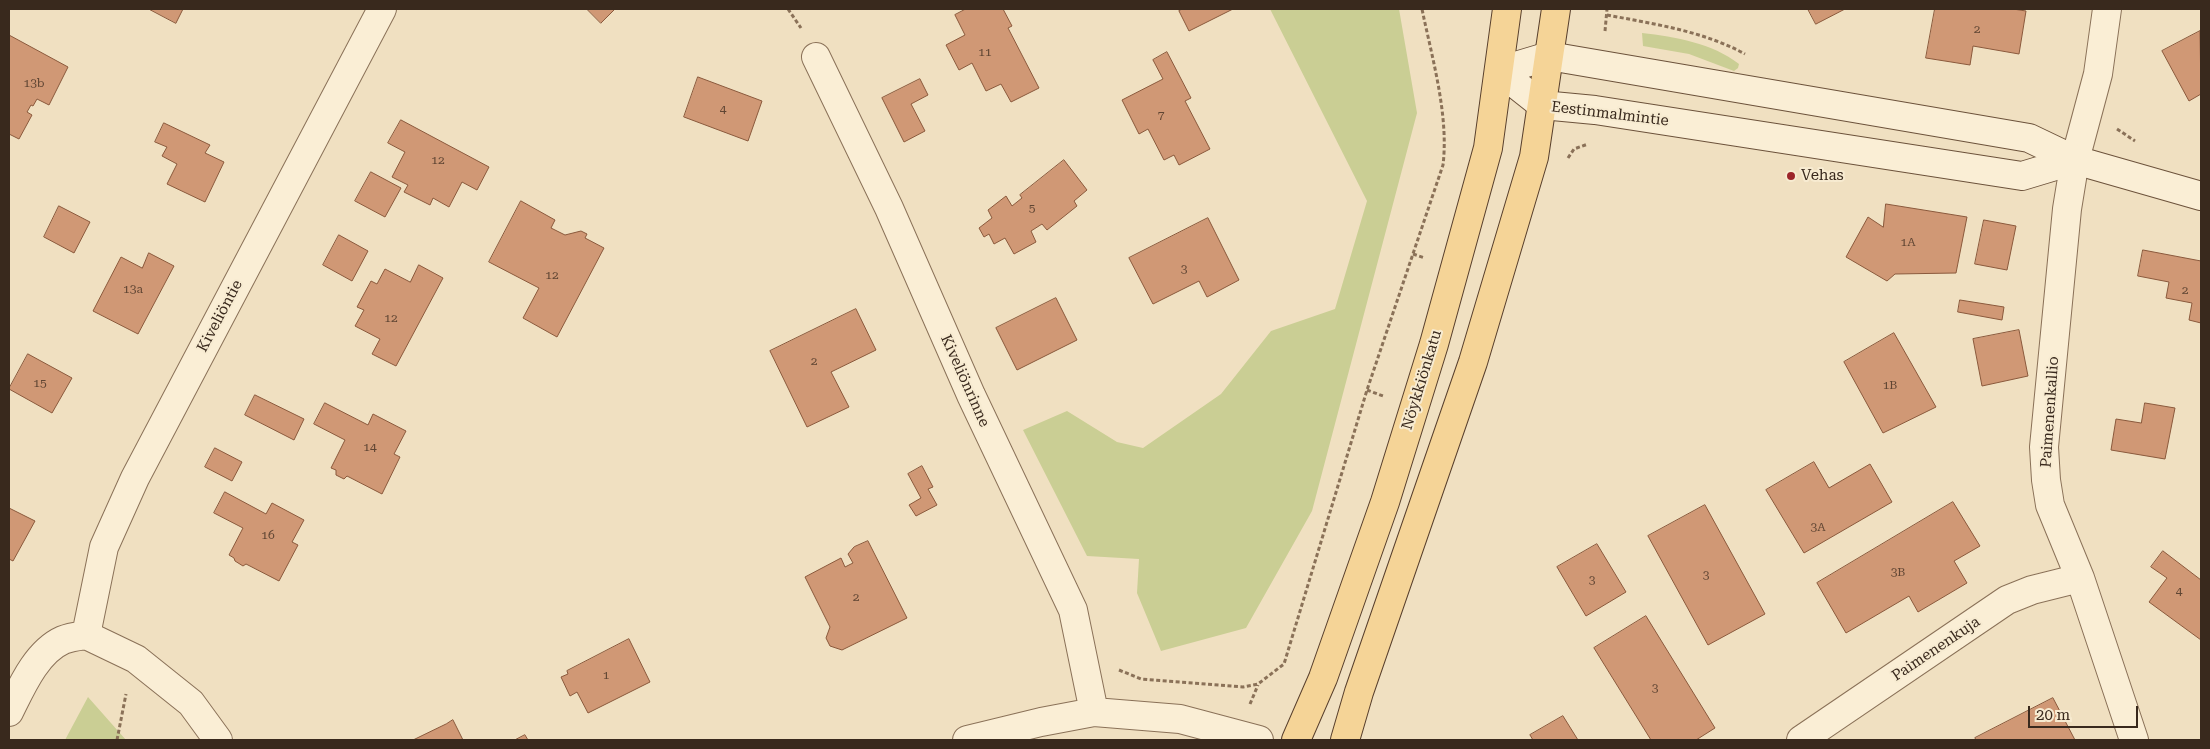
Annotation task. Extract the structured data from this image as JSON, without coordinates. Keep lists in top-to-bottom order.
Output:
{
  "streets": {
    "main road": ["Nöykkiönkatu"],
    "street": [
      "Eestinmalmintie",
      "Kiveliöntie",
      "Kiveliönrinne",
      "Paimenenkallio",
      "Paimenenkuja"
    ]
  },
  "crossings": [
    ["Eestinmalmintie", "Nöykkiönkatu"],
    ["Eestinmalmintie", "Paimenenkallio"],
    ["Paimenenkallio", "Paimenenkuja"]
  ],
  "places": ["Vehas"],
  "house_numbers": [
    "2",
    "11",
    "13b",
    "4",
    "7",
    "12",
    "5",
    "1A",
    "3",
    "12",
    "13a",
    "2",
    "12",
    "2",
    "15",
    "1B",
    "14",
    "3A",
    "16",
    "3B",
    "3",
    "3",
    "4",
    "2",
    "1",
    "3"
  ],
  "scale_bar": "20 m"
}
